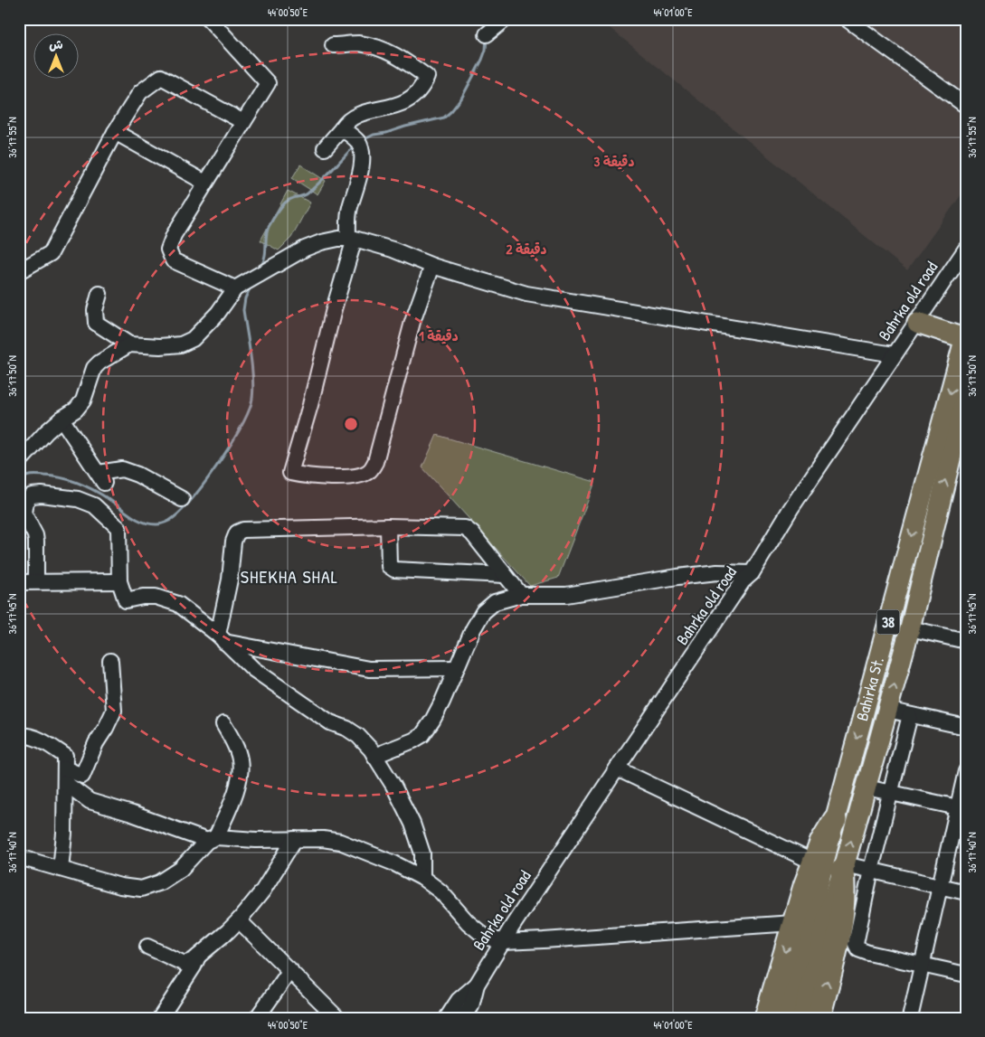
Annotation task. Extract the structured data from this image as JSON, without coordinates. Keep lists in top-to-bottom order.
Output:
{
  "streets": {
    "main road": ["38", "Bahirka St."],
    "street": ["Bahrka old road"]
  },
  "districts": ["SHEKHA SHAL"],
  "north": "top",
  "coordinates": [
    "44°00'50\"E",
    "44°01'00\"E",
    "36°17'55\"N",
    "36°17'50\"N",
    "36°17'45\"N",
    "36°17'40\"N"
  ],
  "rings": ["3 دقيقة", "2 دقيقة", "1 دقيقة"]
}
